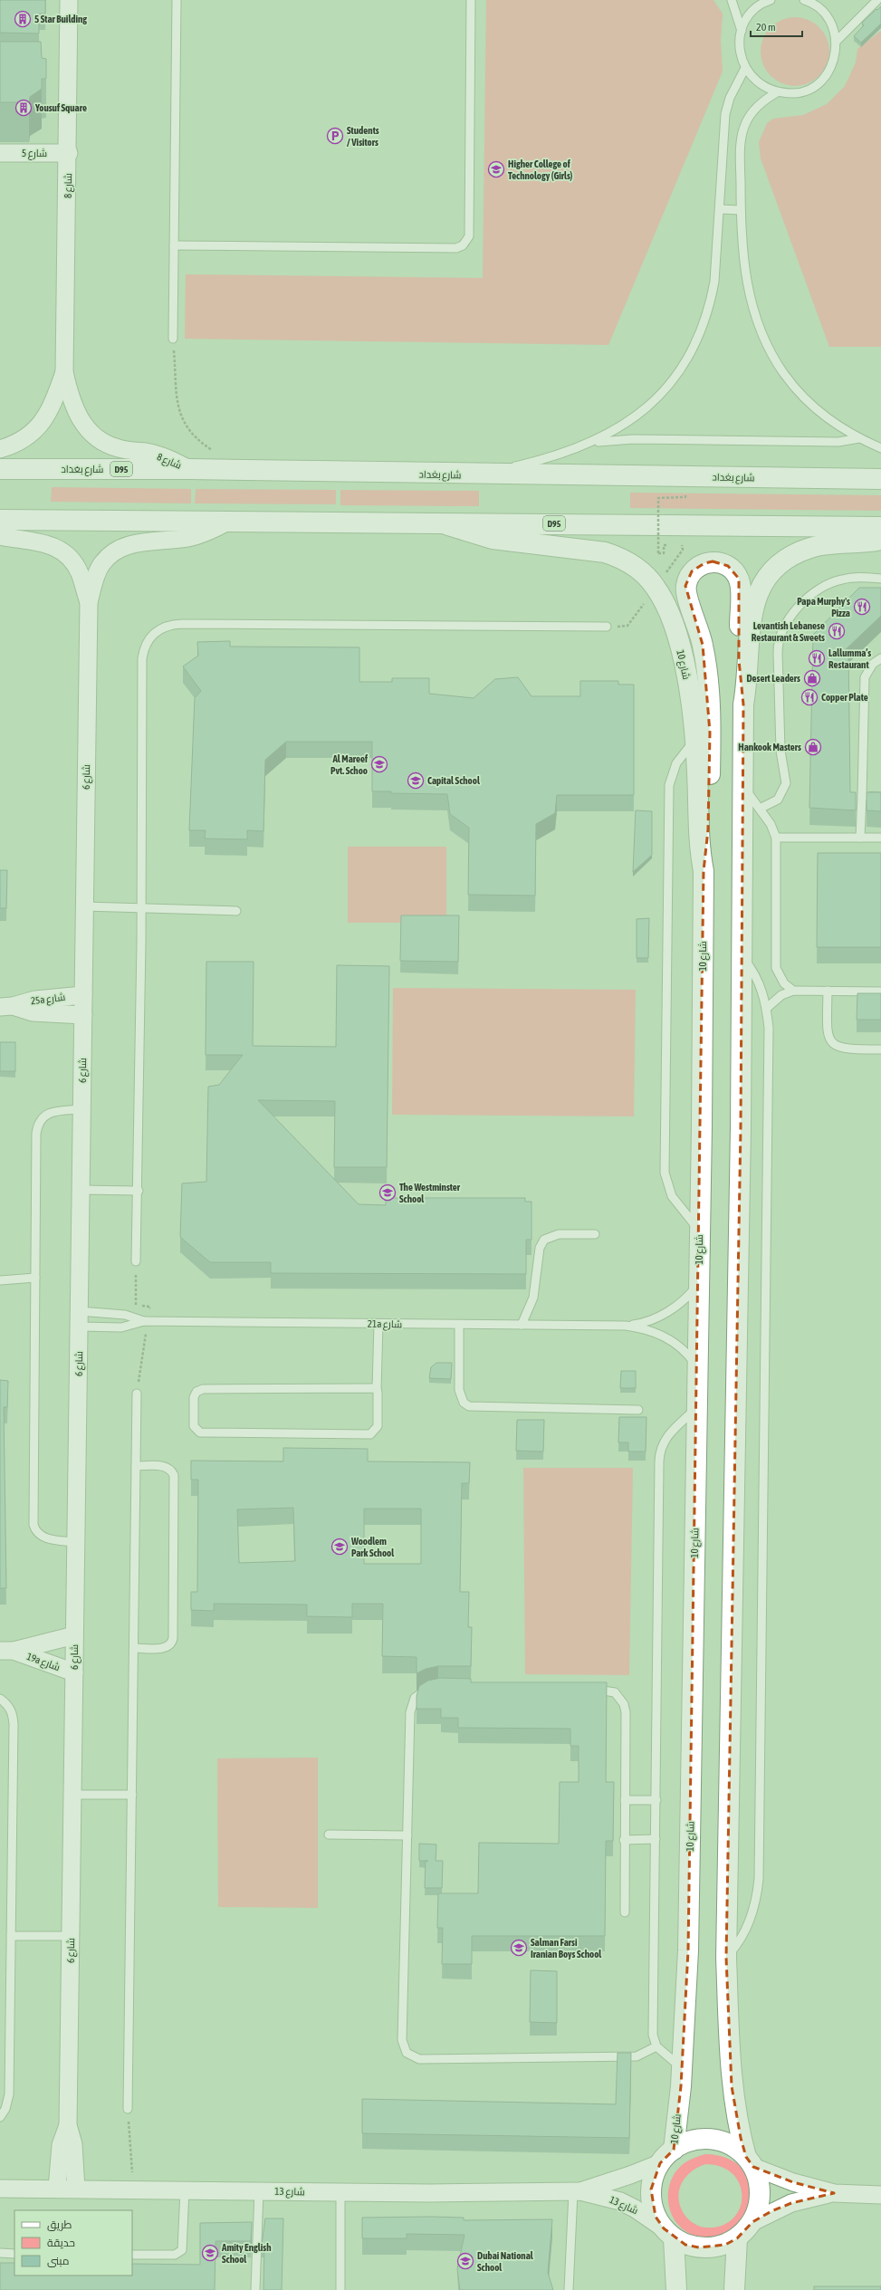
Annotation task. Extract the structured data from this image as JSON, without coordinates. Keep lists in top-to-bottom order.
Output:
{
  "streets": {
    "street": [
      "شارع 5",
      "شارع 8",
      "شارع بغداد",
      "D95",
      "شارع 10",
      "شارع 6",
      "25a شارع",
      "19a شارع",
      "شارع 13"
    ],
    "lane": ["21a شارع"]
  },
  "crossings": [
    ["شارع 5", "شارع 8"],
    ["شارع 8", "شارع بغداد"],
    ["D95", "شارع 10"],
    ["D95", "شارع 6"],
    ["شارع 10", "21a شارع"],
    ["شارع 10", "شارع 13"],
    ["شارع 6", "25a شارع"],
    ["شارع 6", "21a شارع"],
    ["شارع 6", "19a شارع"],
    ["شارع 6", "شارع 13"]
  ],
  "places": {
    "building": ["5 Star Building", "Yousuf Square"],
    "parking": ["Students / Visitors"],
    "school or university": [
      "Higher College of Technology (Girls)",
      "Al Mareef Pvt. Schoo",
      "Capital School",
      "The Westminster School",
      "Woodlem Park School",
      "Salman Farsi Iranian Boys School",
      "Amity English School",
      "Dubai National School"
    ],
    "restaurant": [
      "Papa Murphy's Pizza",
      "Levantish Lebanese Restaurant & Sweets",
      "Lallumma’s Restaurant",
      "Copper Plate"
    ],
    "shop": ["Desert Leaders", "Hankook Masters"]
  },
  "legend": ["طريق", "حديقة", "مبنى"],
  "scale_bar": "20 m"
}
